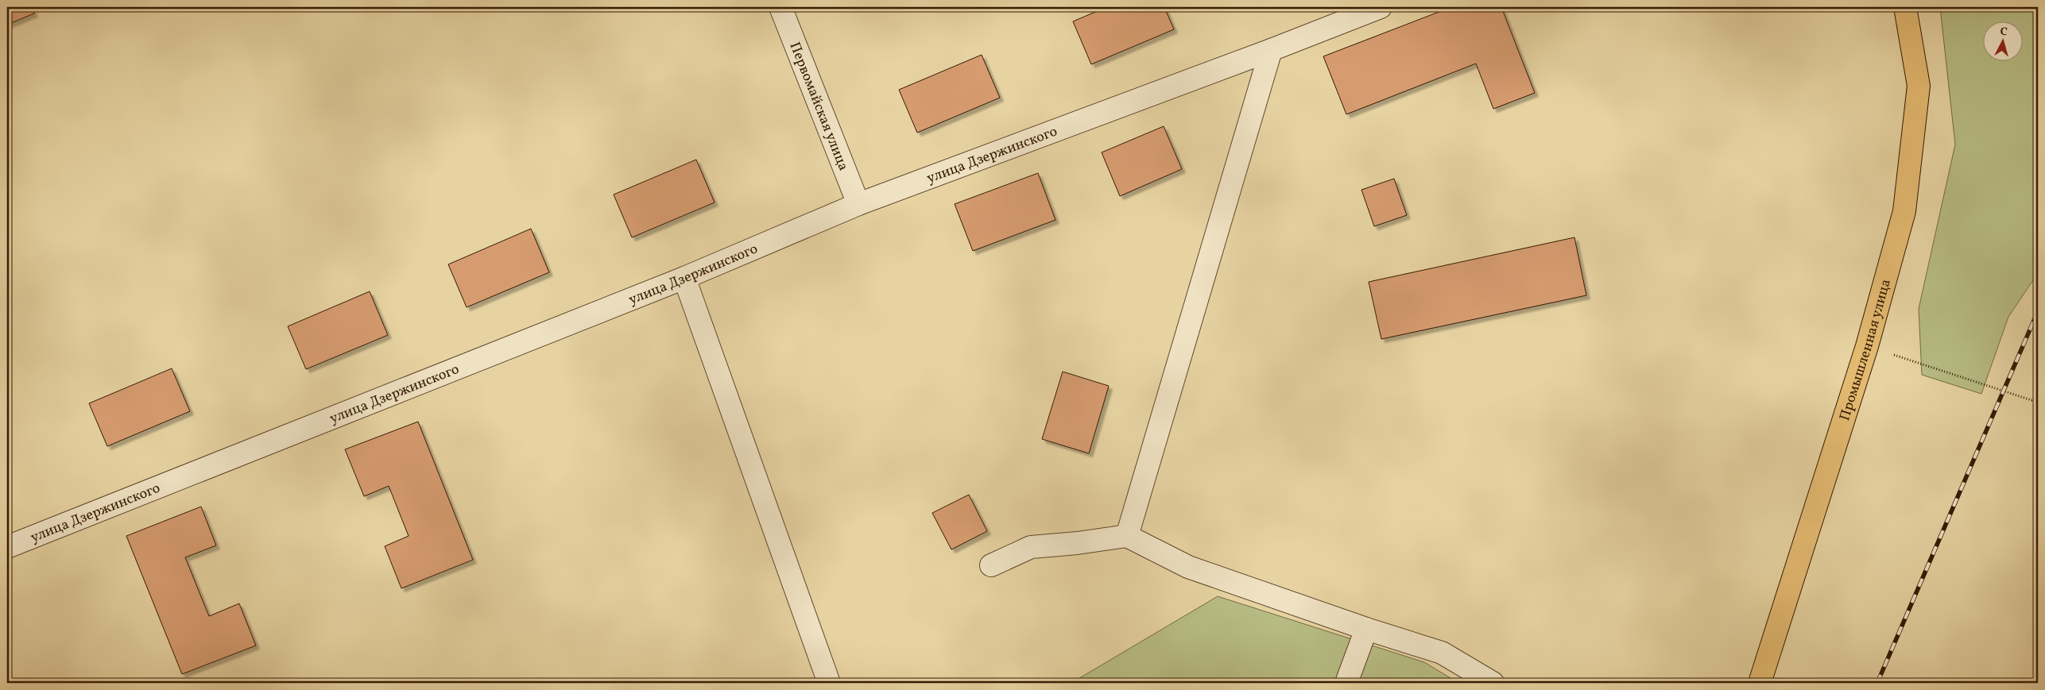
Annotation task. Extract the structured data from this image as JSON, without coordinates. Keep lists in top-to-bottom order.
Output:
{
  "streets": {
    "main road": ["Промышленная улица"],
    "street": ["Первомайская улица", "улица Дзержинского"]
  },
  "crossings": [
    ["Первомайская улица", "улица Дзержинского"]
  ],
  "north": "top"
}
